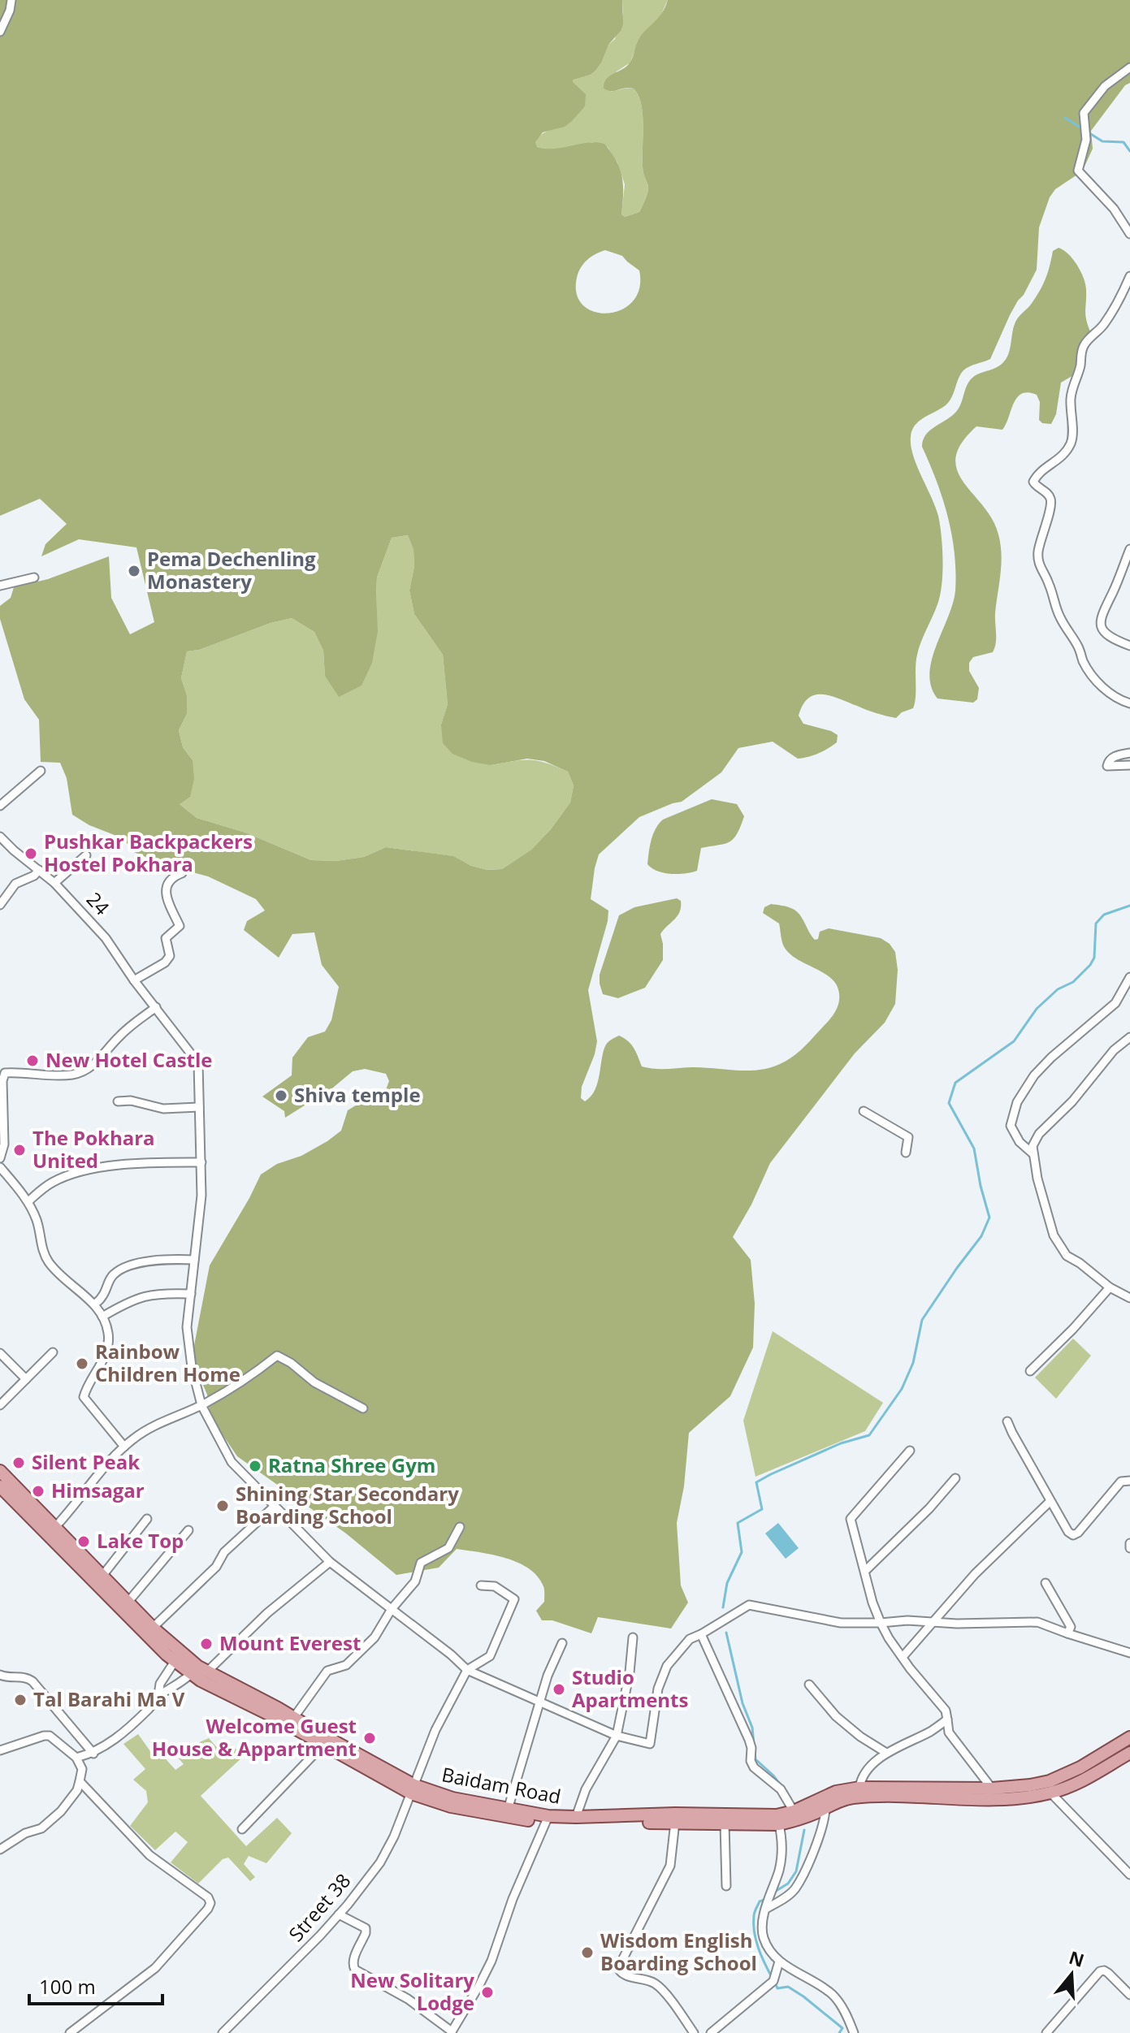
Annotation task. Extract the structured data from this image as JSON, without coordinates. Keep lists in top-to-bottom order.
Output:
{
  "streets": {
    "main road": ["Baidam Road"],
    "street": ["24", "Street 38"]
  },
  "crossings": [
    ["24", "Street 38"],
    ["Baidam Road", "Street 38"]
  ],
  "places": [
    "Pema Dechenling Monastery",
    "Pushkar Backpackers Hostel Pokhara",
    "New Hotel Castle",
    "Shiva temple",
    "The Pokhara United",
    "Rainbow Children Home",
    "Silent Peak",
    "Ratna Shree Gym",
    "Himsagar",
    "Shining Star Secondary Boarding School",
    "Lake Top",
    "Mount Everest",
    "Studio Apartments",
    "Tal Barahi Ma V",
    "Welcome Guest House & Appartment",
    "Wisdom English Boarding School",
    "New Solitary Lodge"
  ],
  "scale_bar": "100 m",
  "north": "top"
}
